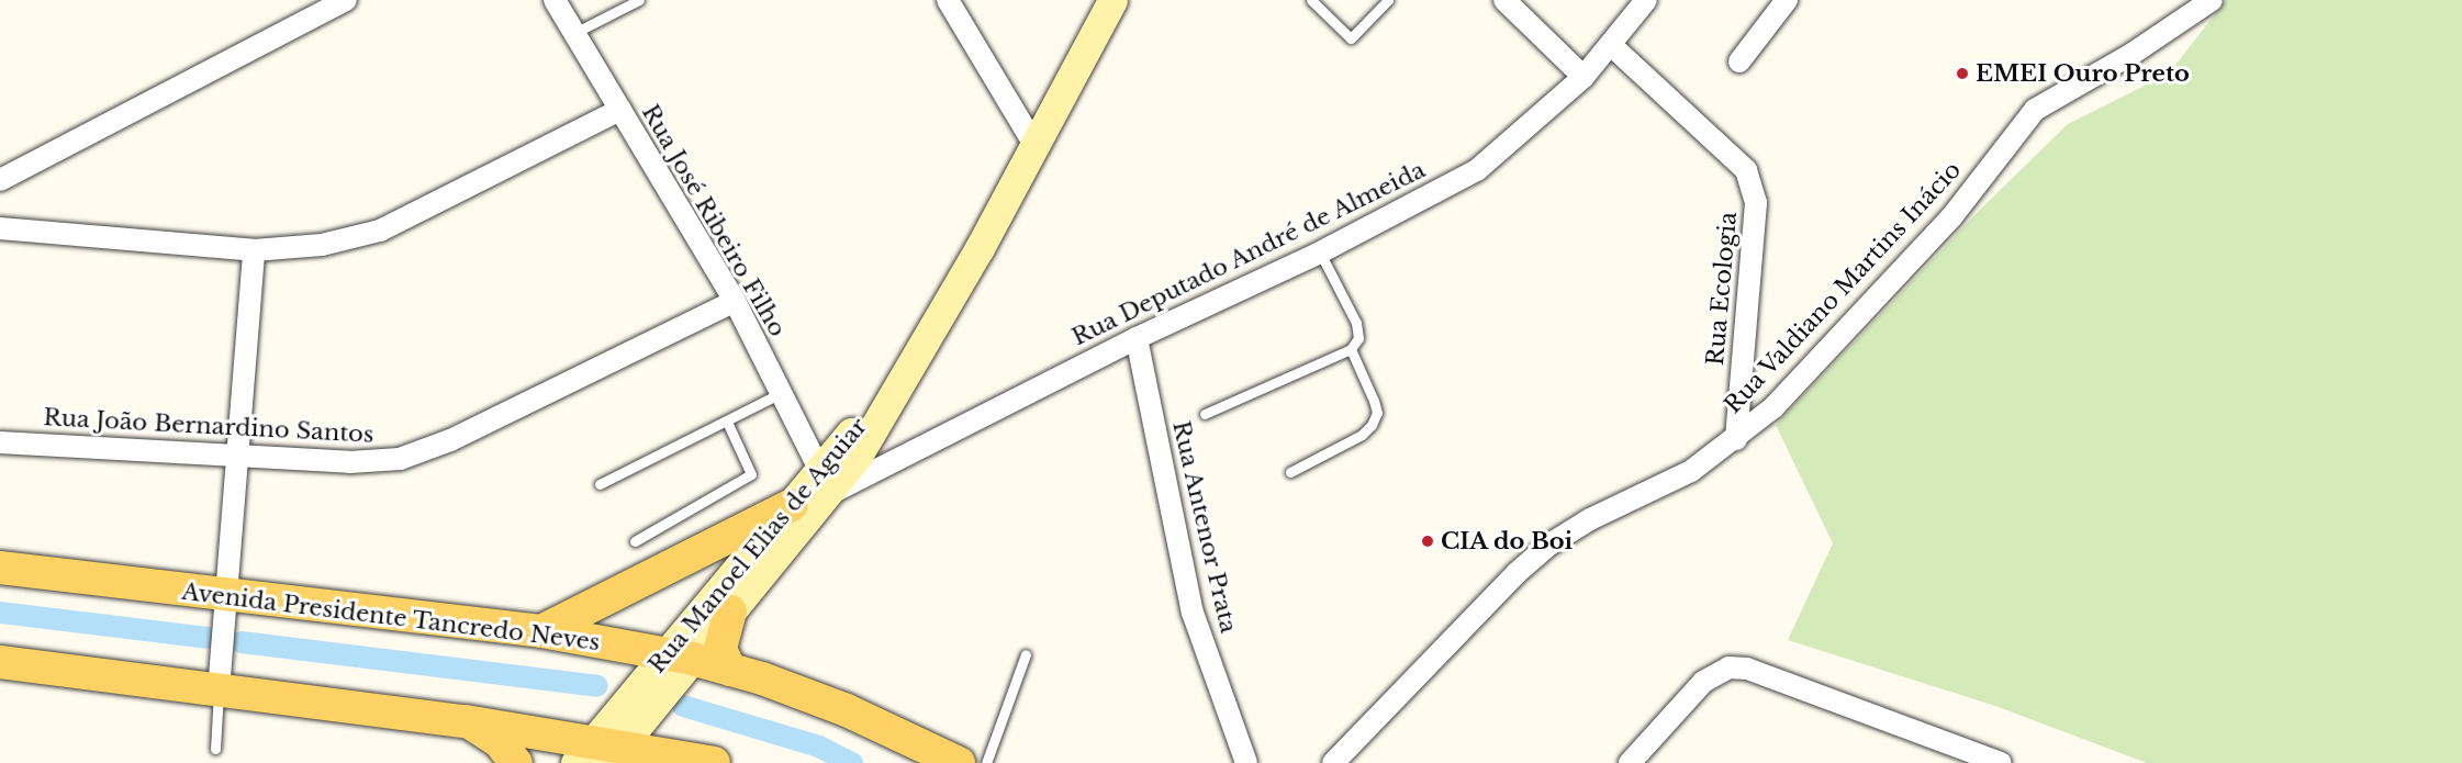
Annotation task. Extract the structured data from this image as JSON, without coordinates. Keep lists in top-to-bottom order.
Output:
{
  "streets": {
    "main road": ["Rua Manoel Elias de Aguiar", "Avenida Presidente Tancredo Neves"],
    "street": [
      "Rua José Ribeiro Filho",
      "Rua Deputado André de Almeida",
      "Rua Valdiano Martins Inácio",
      "Rua Ecologia",
      "Rua João Bernardino Santos",
      "Rua Antenor Prata"
    ]
  },
  "crossings": [
    ["Rua José Ribeiro Filho", "Rua Deputado André de Almeida"],
    ["Rua José Ribeiro Filho", "Rua João Bernardino Santos"],
    ["Rua José Ribeiro Filho", "Rua Manoel Elias de Aguiar"],
    ["Rua Deputado André de Almeida", "Rua Ecologia"],
    ["Rua Deputado André de Almeida", "Rua Antenor Prata"],
    ["Rua Deputado André de Almeida", "Rua Manoel Elias de Aguiar"],
    ["Rua Valdiano Martins Inácio", "Rua Ecologia"],
    ["Rua Manoel Elias de Aguiar", "Avenida Presidente Tancredo Neves"]
  ],
  "places": ["EMEI Ouro Preto", "CIA do Boi"]
}
